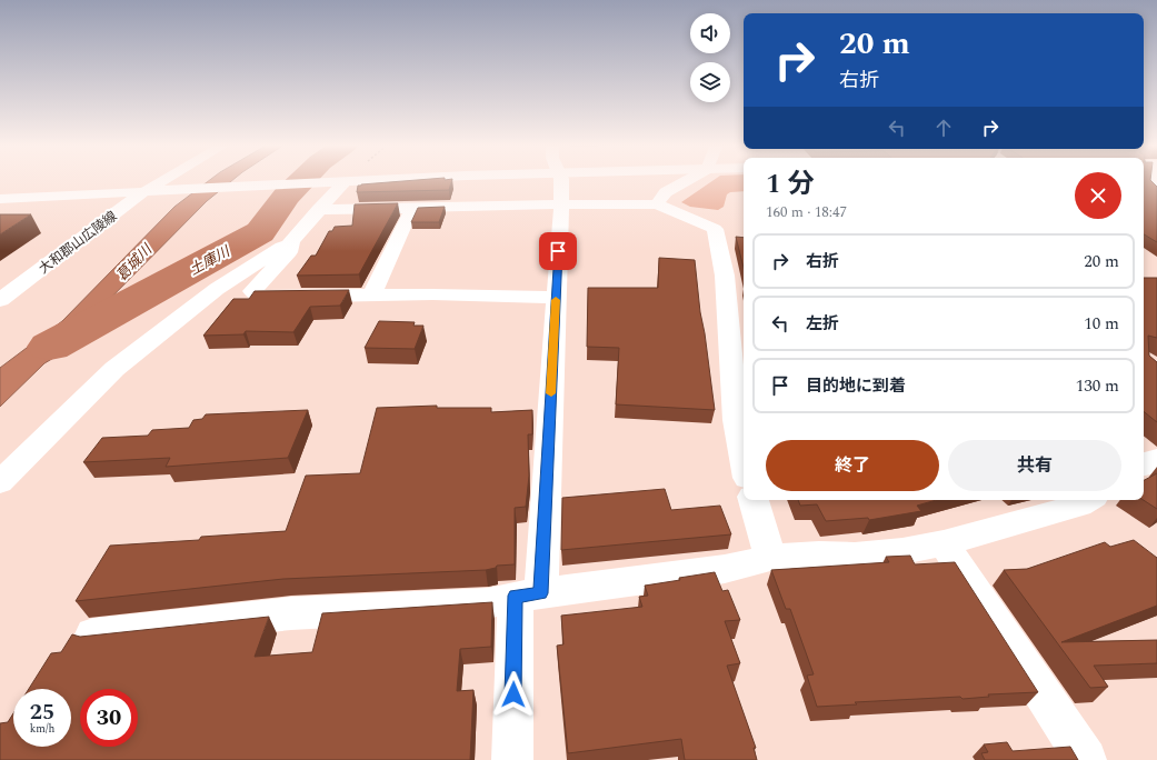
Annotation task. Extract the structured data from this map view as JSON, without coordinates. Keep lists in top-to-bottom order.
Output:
{
  "streets": {
    "street": ["大和郡山広陵線"]
  },
  "water": ["土庫川", "葛城川"],
  "page": {
    "turn": ["20 m", "右折"],
    "heading": ["1 分", "160 m · 18:47"],
    "list": [
      {
        "name": "右折",
        "value": "20 m"
      },
      {
        "name": "左折",
        "value": "10 m"
      },
      {
        "name": "目的地に到着",
        "value": "130 m"
      }
    ],
    "buttons": ["終了", "共有"],
    "speed": "25 km/h",
    "limit": "30"
  }
}
